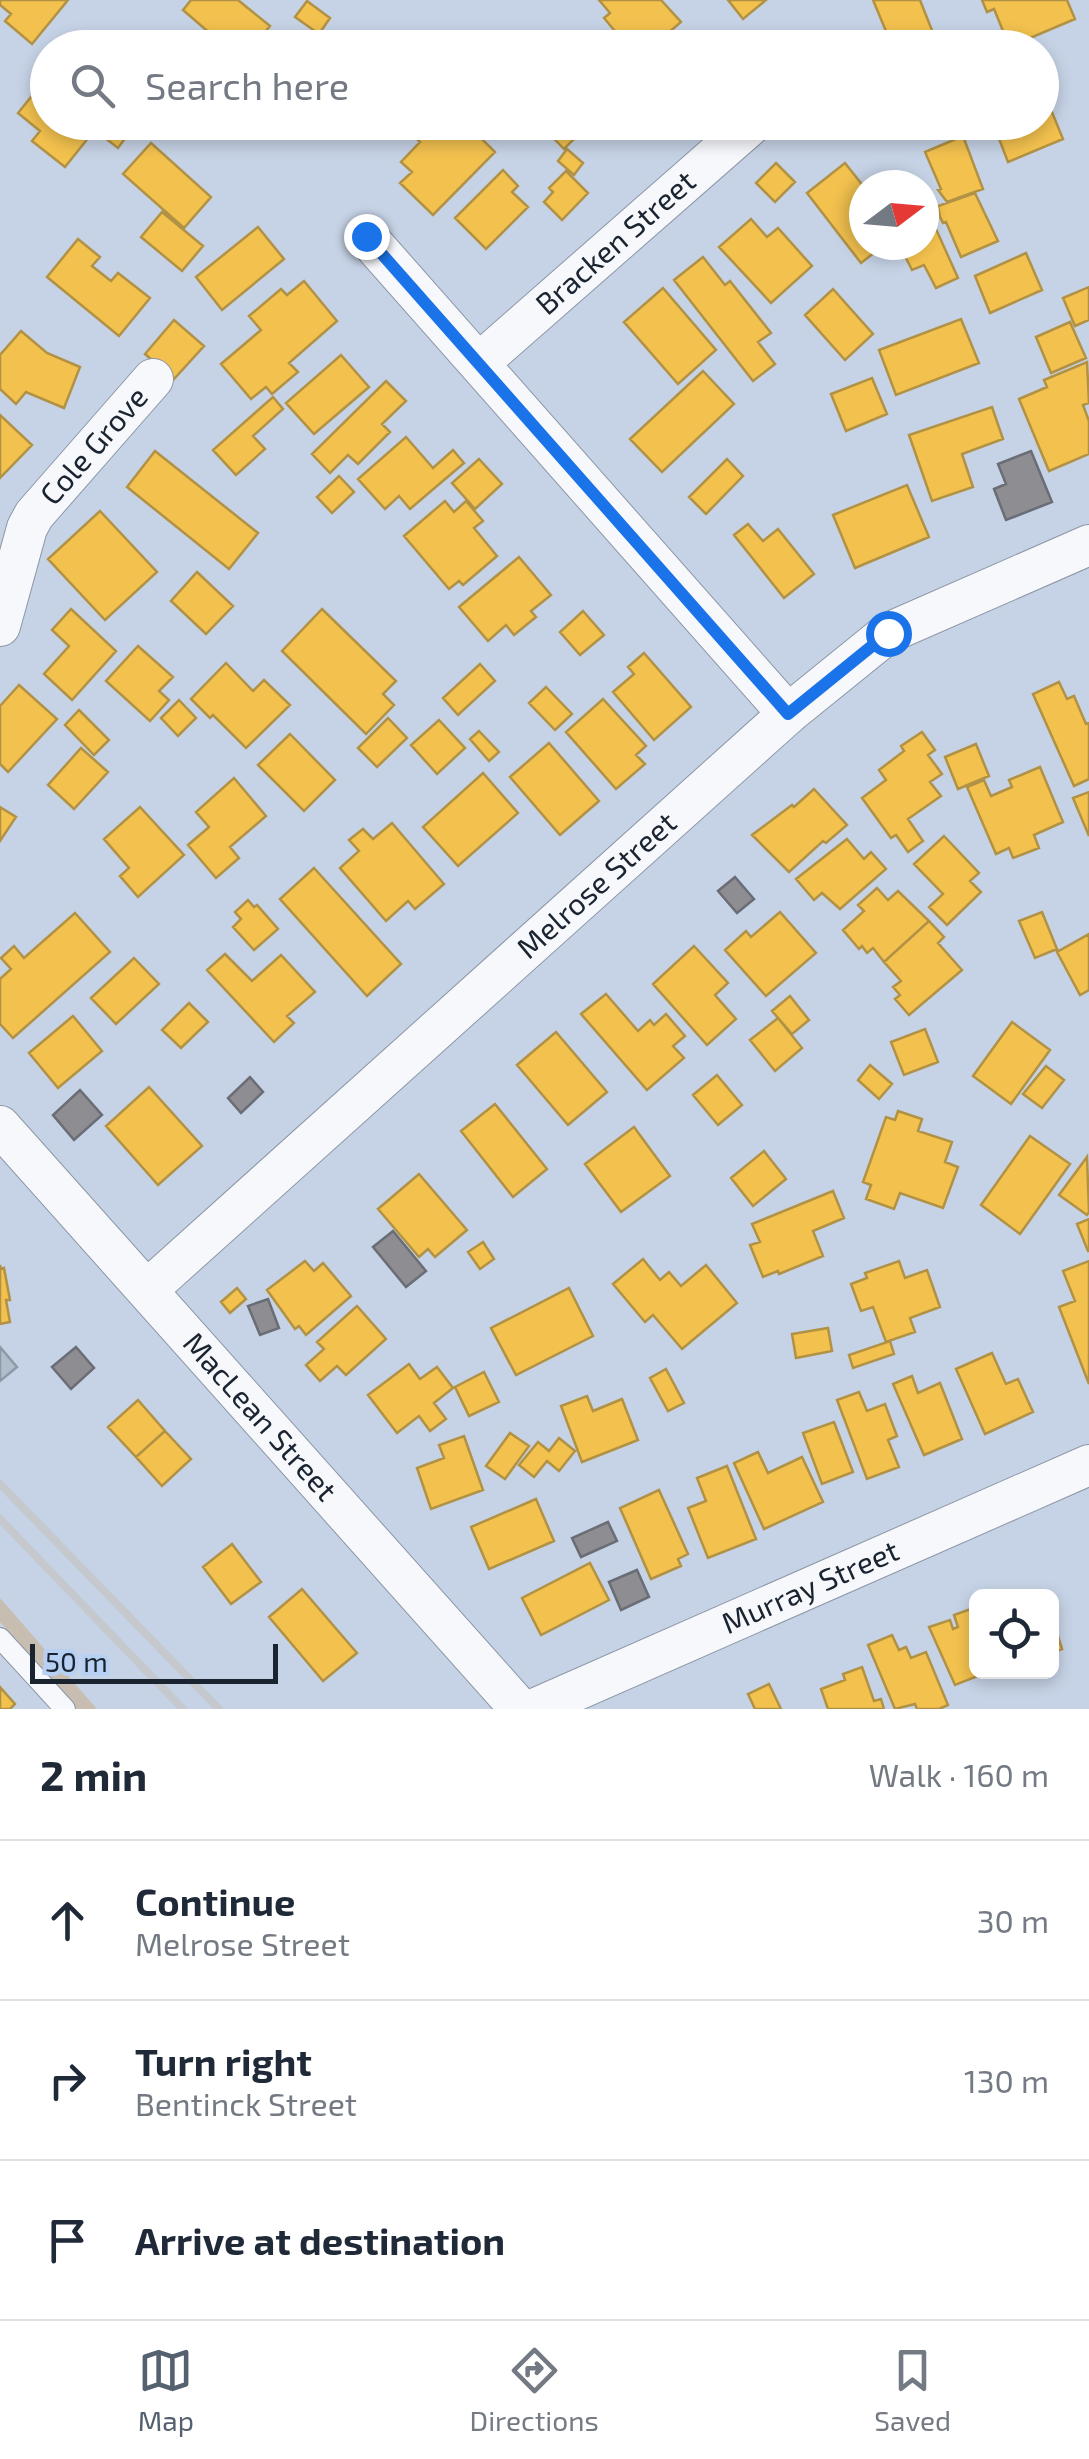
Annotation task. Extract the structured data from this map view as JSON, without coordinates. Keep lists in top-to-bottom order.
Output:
{
  "streets": {
    "street": [
      "Bracken Street",
      "Cole Grove",
      "Melrose Street",
      "MacLean Street",
      "Murray Street"
    ]
  },
  "crossings": [
    ["Melrose Street", "MacLean Street"]
  ],
  "scale_bar": "50 m",
  "north": "right",
  "page": {
    "search": "Search here",
    "scale": "50 m",
    "heading": ["2 min", "Walk · 160 m"],
    "list": [
      ["Continue", "Melrose Street", "30 m"],
      ["Turn right", "Bentinck Street", "130 m"],
      "Arrive at destination"
    ],
    "nav": ["Map", "Directions", "Saved"]
  }
}
